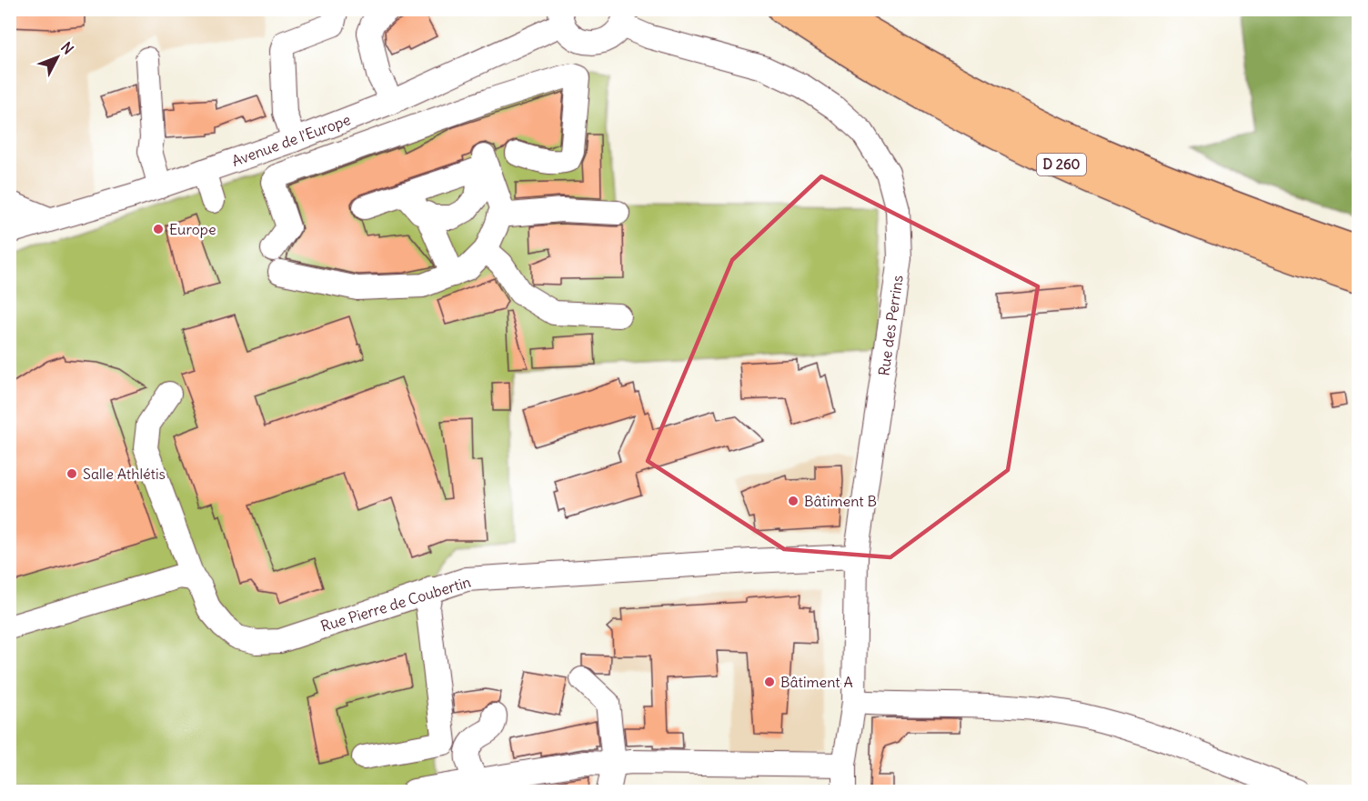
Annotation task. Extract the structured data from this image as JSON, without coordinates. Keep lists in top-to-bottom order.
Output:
{
  "streets": {
    "highway": ["D 260"],
    "street": ["Avenue de l'Europe", "Rue des Perrins", "Rue Pierre de Coubertin"]
  },
  "crossings": [
    ["Rue des Perrins", "Rue Pierre de Coubertin"]
  ],
  "places": [
    "Europe",
    "Salle Athlétis",
    "Bâtiment B",
    "Bâtiment A"
  ],
  "north": "top right"
}
